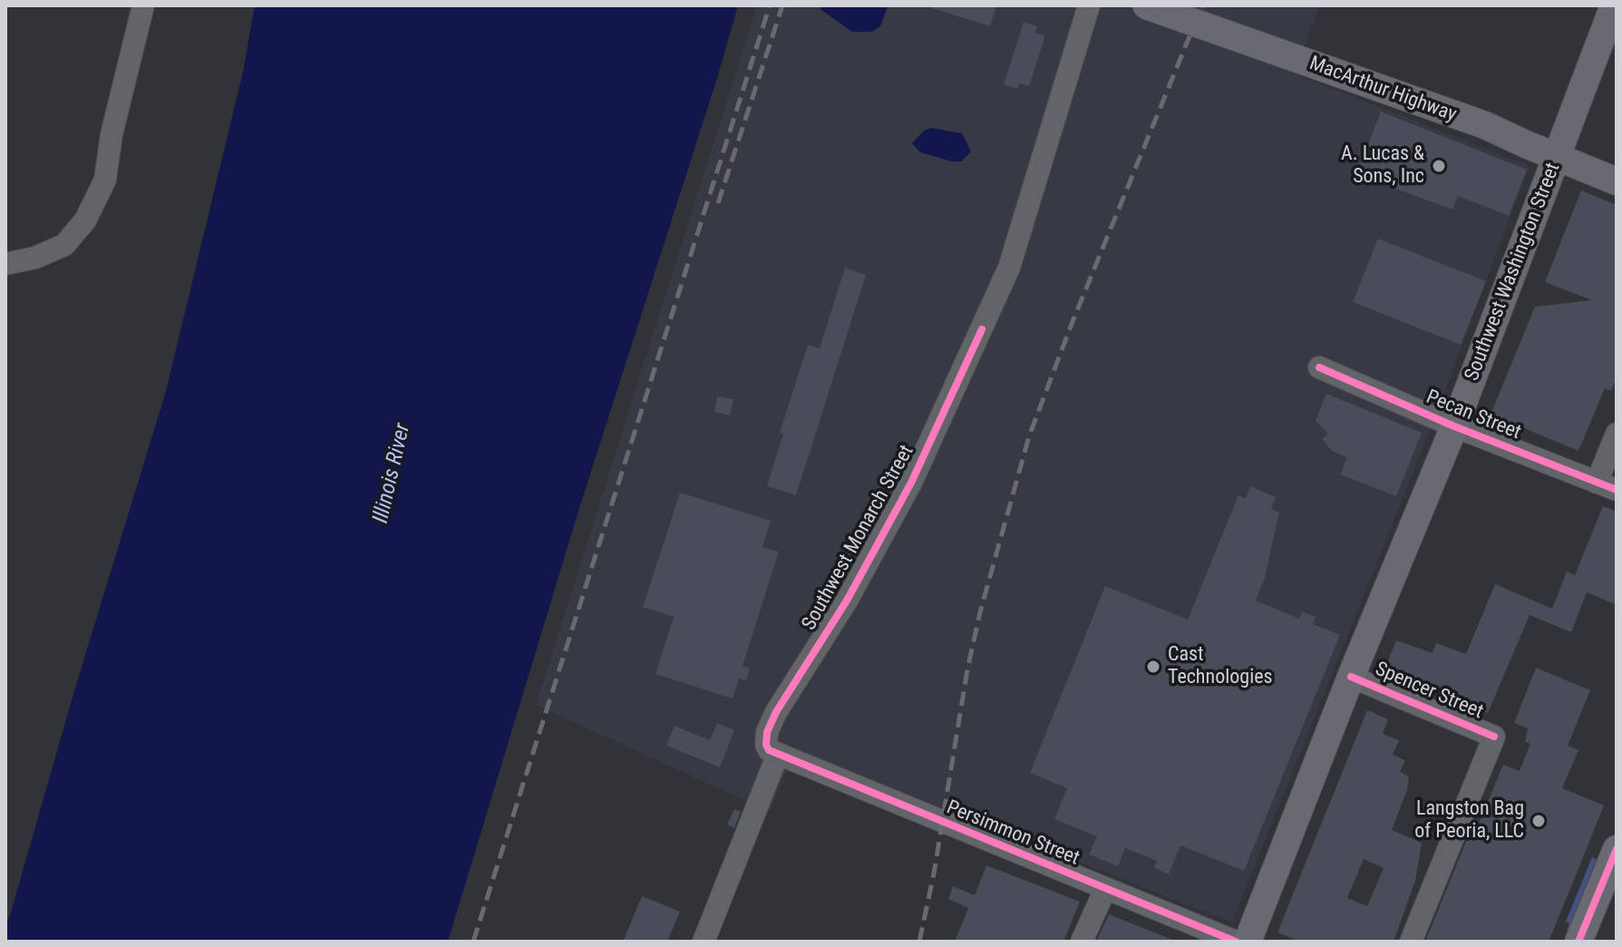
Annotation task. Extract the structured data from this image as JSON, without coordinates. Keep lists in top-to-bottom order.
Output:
{
  "streets": {
    "main road": ["MacArthur Highway", "Southwest Washington Street"],
    "street": [
      "Pecan Street",
      "Southwest Monarch Street",
      "Spencer Street",
      "Persimmon Street"
    ]
  },
  "crossings": [
    ["MacArthur Highway", "Southwest Washington Street"],
    ["Southwest Washington Street", "Pecan Street"],
    ["Southwest Washington Street", "Spencer Street"],
    ["Southwest Monarch Street", "Persimmon Street"]
  ],
  "water": ["Illinois River"],
  "places": ["A. Lucas & Sons, Inc", "Cast Technologies", "Langston Bag of Peoria, LLC"]
}
